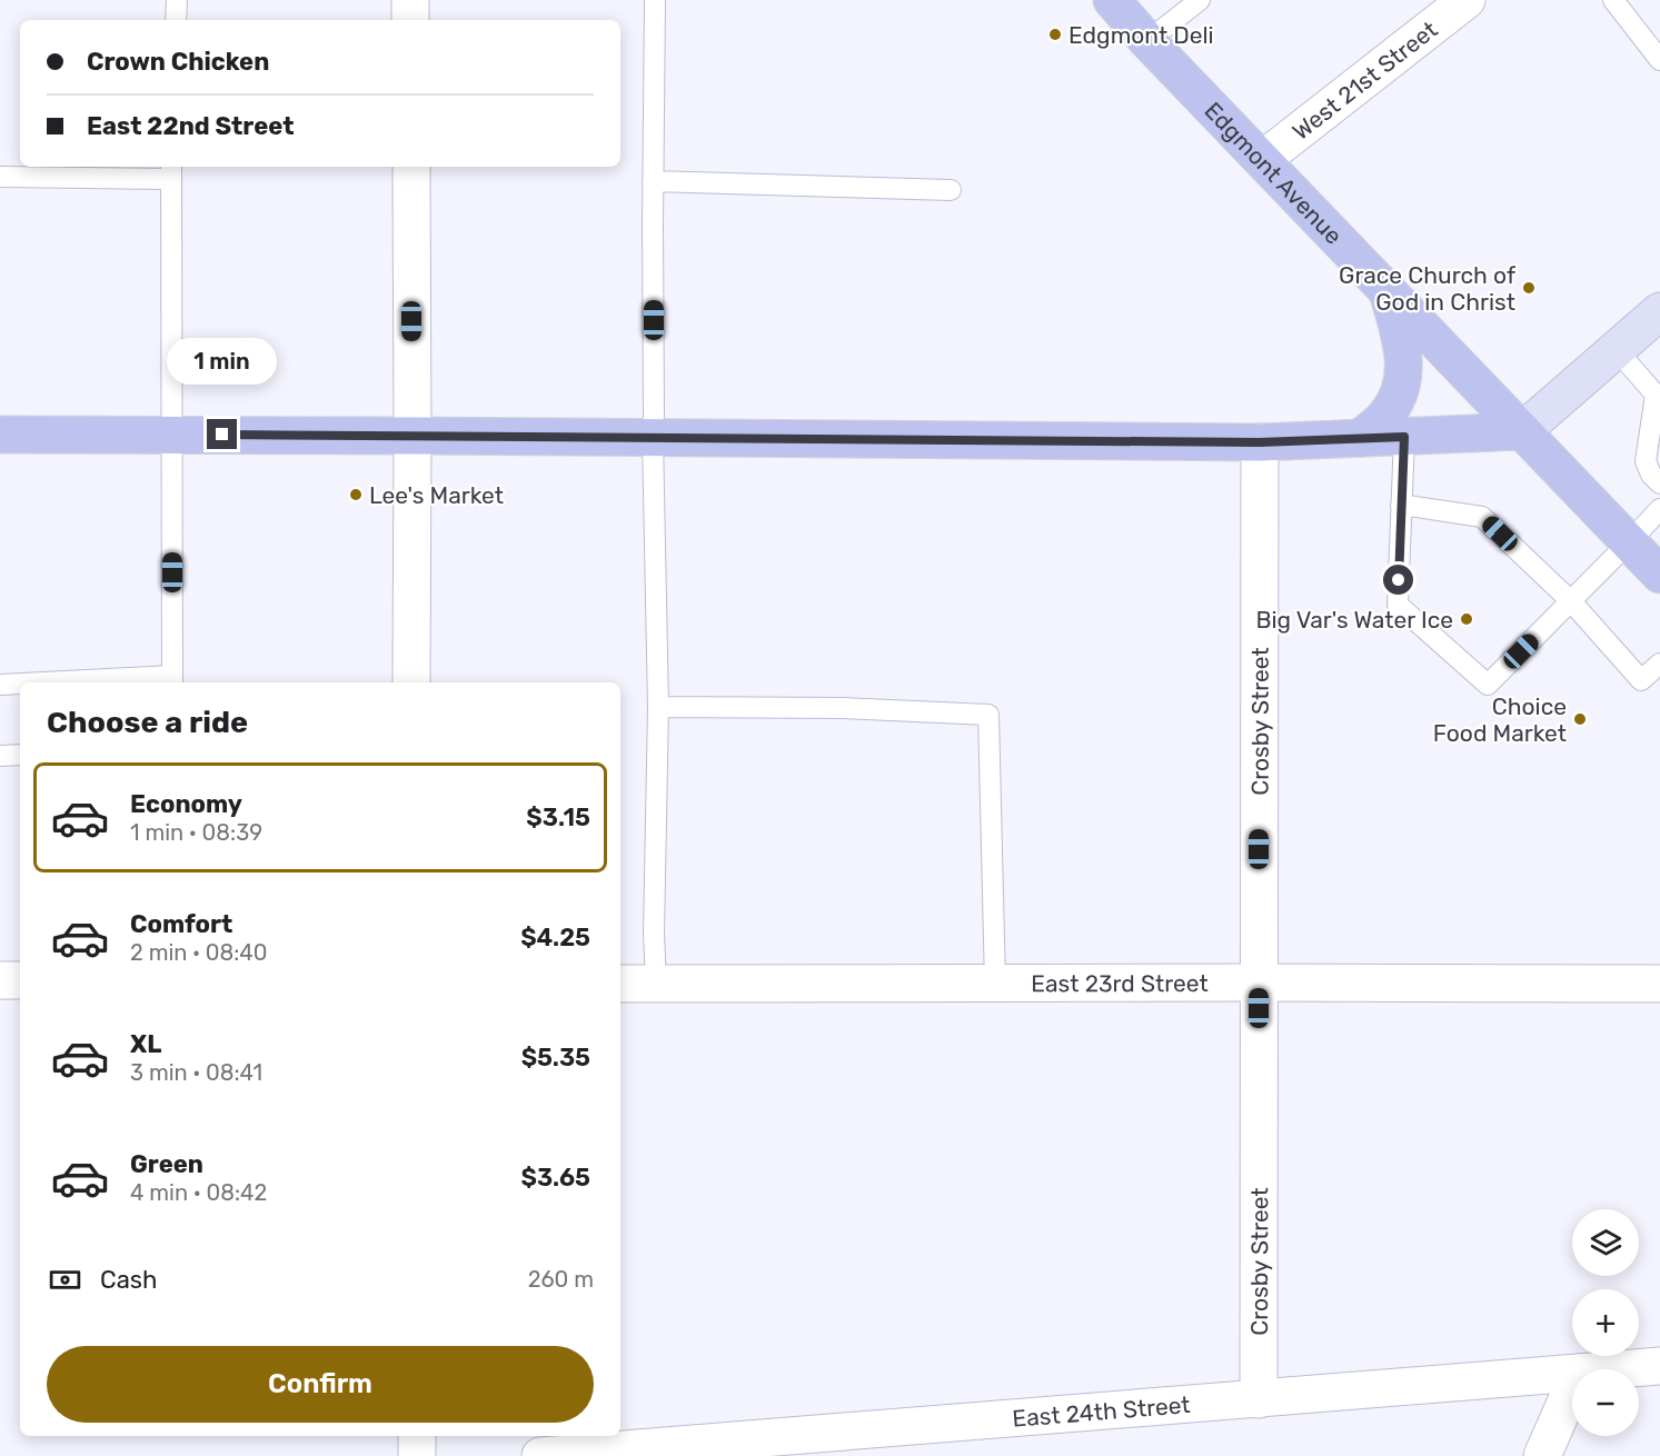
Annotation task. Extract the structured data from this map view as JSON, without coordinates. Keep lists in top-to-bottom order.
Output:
{
  "streets": {
    "main road": ["Edgmont Avenue"],
    "street": [
      "West 21st Street",
      "Crosby Street",
      "East 23rd Street",
      "East 24th Street"
    ]
  },
  "crossings": [
    ["West 21st Street", "Edgmont Avenue"],
    ["Crosby Street", "East 23rd Street"],
    ["Crosby Street", "East 24th Street"]
  ],
  "places": [
    "Edgmont Deli",
    "Grace Church of God in Christ",
    "Lee's Market",
    "Big Var's Water Ice",
    "Choice Food Market"
  ],
  "page": {
    "banner": ["Crown Chicken", "East 22nd Street"],
    "bubble": "1 min",
    "heading": "Choose a ride",
    "list": [
      {
        "name": "Economy",
        "note": "1 min · 08:39",
        "value": "$3.15"
      },
      {
        "name": "Comfort",
        "note": "2 min · 08:40",
        "value": "$4.25"
      },
      {
        "name": "XL",
        "note": "3 min · 08:41",
        "value": "$5.35"
      },
      {
        "name": "Green",
        "note": "4 min · 08:42",
        "value": "$3.65"
      }
    ],
    "map_buttons": ["+", "−"],
    "pay": ["Cash", "260 m"],
    "buttons": "Confirm"
  }
}
